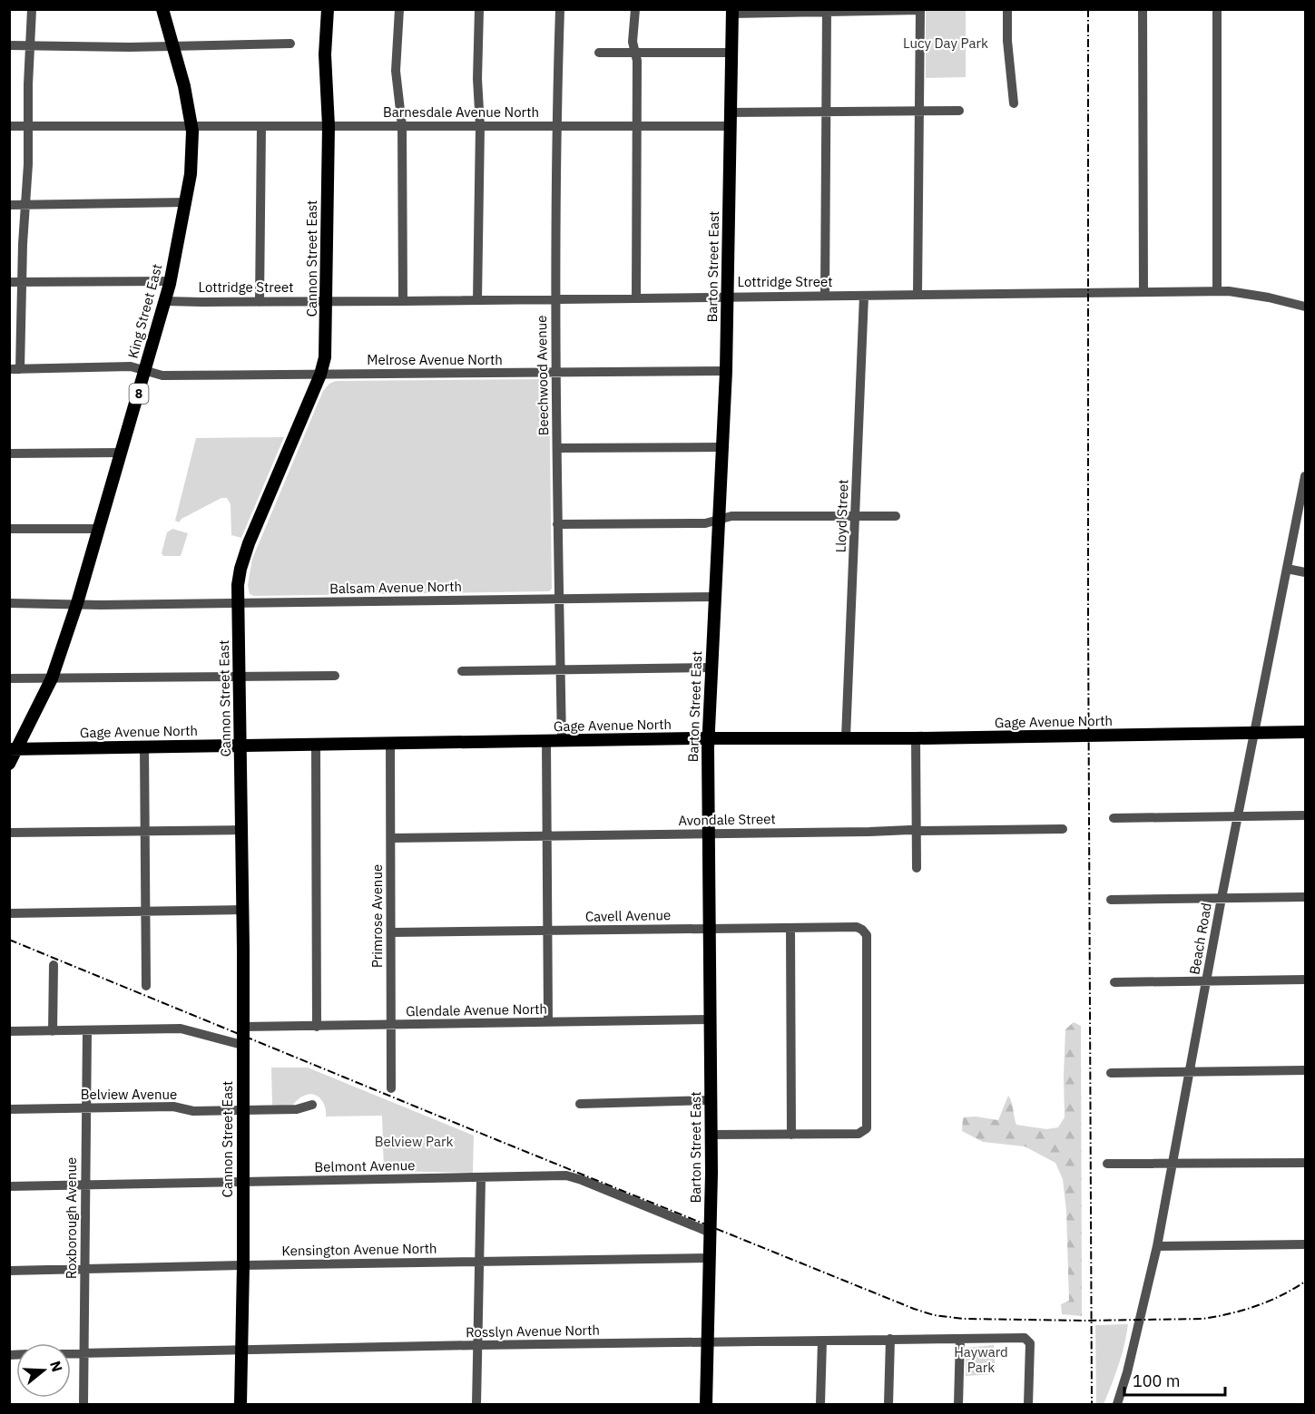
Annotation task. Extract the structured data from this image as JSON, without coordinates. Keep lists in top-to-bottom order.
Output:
{
  "streets": {
    "main road": [
      "Cannon Street East",
      "Barton Street East",
      "King Street East",
      "8",
      "Gage Avenue North"
    ],
    "street": [
      "Barnesdale Avenue North",
      "Lottridge Street",
      "Melrose Avenue North",
      "Beechwood Avenue",
      "Lloyd Street",
      "Balsam Avenue North",
      "Avondale Street",
      "Primrose Avenue",
      "Cavell Avenue",
      "Beach Road",
      "Glendale Avenue North",
      "Belview Avenue",
      "Belmont Avenue",
      "Roxborough Avenue",
      "Kensington Avenue North",
      "Rosslyn Avenue North"
    ]
  },
  "crossings": [
    ["Barnesdale Avenue North", "Cannon Street East"],
    ["Barnesdale Avenue North", "Barton Street East"],
    ["Barnesdale Avenue North", "King Street East"],
    ["Barnesdale Avenue North", "Beechwood Avenue"],
    ["Cannon Street East", "Lottridge Street"],
    ["Cannon Street East", "Melrose Avenue North"],
    ["Cannon Street East", "Balsam Avenue North"],
    ["Cannon Street East", "Gage Avenue North"],
    ["Cannon Street East", "Glendale Avenue North"],
    ["Cannon Street East", "Belview Avenue"],
    ["Cannon Street East", "Belmont Avenue"],
    ["Cannon Street East", "Kensington Avenue North"],
    ["Cannon Street East", "Rosslyn Avenue North"],
    ["Barton Street East", "Lottridge Street"],
    ["Barton Street East", "Melrose Avenue North"],
    ["Barton Street East", "Balsam Avenue North"],
    ["Barton Street East", "Gage Avenue North"],
    ["Barton Street East", "Avondale Street"],
    ["Barton Street East", "Cavell Avenue"],
    ["Barton Street East", "Glendale Avenue North"],
    ["Barton Street East", "Belmont Avenue"],
    ["Barton Street East", "Kensington Avenue North"],
    ["Barton Street East", "Rosslyn Avenue North"],
    ["Lottridge Street", "King Street East"],
    ["Lottridge Street", "Beechwood Avenue"],
    ["Lottridge Street", "Lloyd Street"],
    ["King Street East", "Melrose Avenue North"],
    ["King Street East", "Balsam Avenue North"],
    ["King Street East", "Gage Avenue North"],
    ["Melrose Avenue North", "Beechwood Avenue"],
    ["Beechwood Avenue", "Balsam Avenue North"],
    ["Beechwood Avenue", "Gage Avenue North"],
    ["Lloyd Street", "Gage Avenue North"],
    ["Gage Avenue North", "Primrose Avenue"],
    ["Gage Avenue North", "Beach Road"],
    ["Avondale Street", "Primrose Avenue"],
    ["Primrose Avenue", "Cavell Avenue"],
    ["Primrose Avenue", "Glendale Avenue North"],
    ["Belview Avenue", "Roxborough Avenue"],
    ["Belmont Avenue", "Roxborough Avenue"],
    ["Roxborough Avenue", "Kensington Avenue North"],
    ["Roxborough Avenue", "Rosslyn Avenue North"]
  ],
  "parks": ["Lucy Day Park", "Belview Park", "Hayward Park"],
  "scale_bar": "100 m",
  "north": "right"
}
